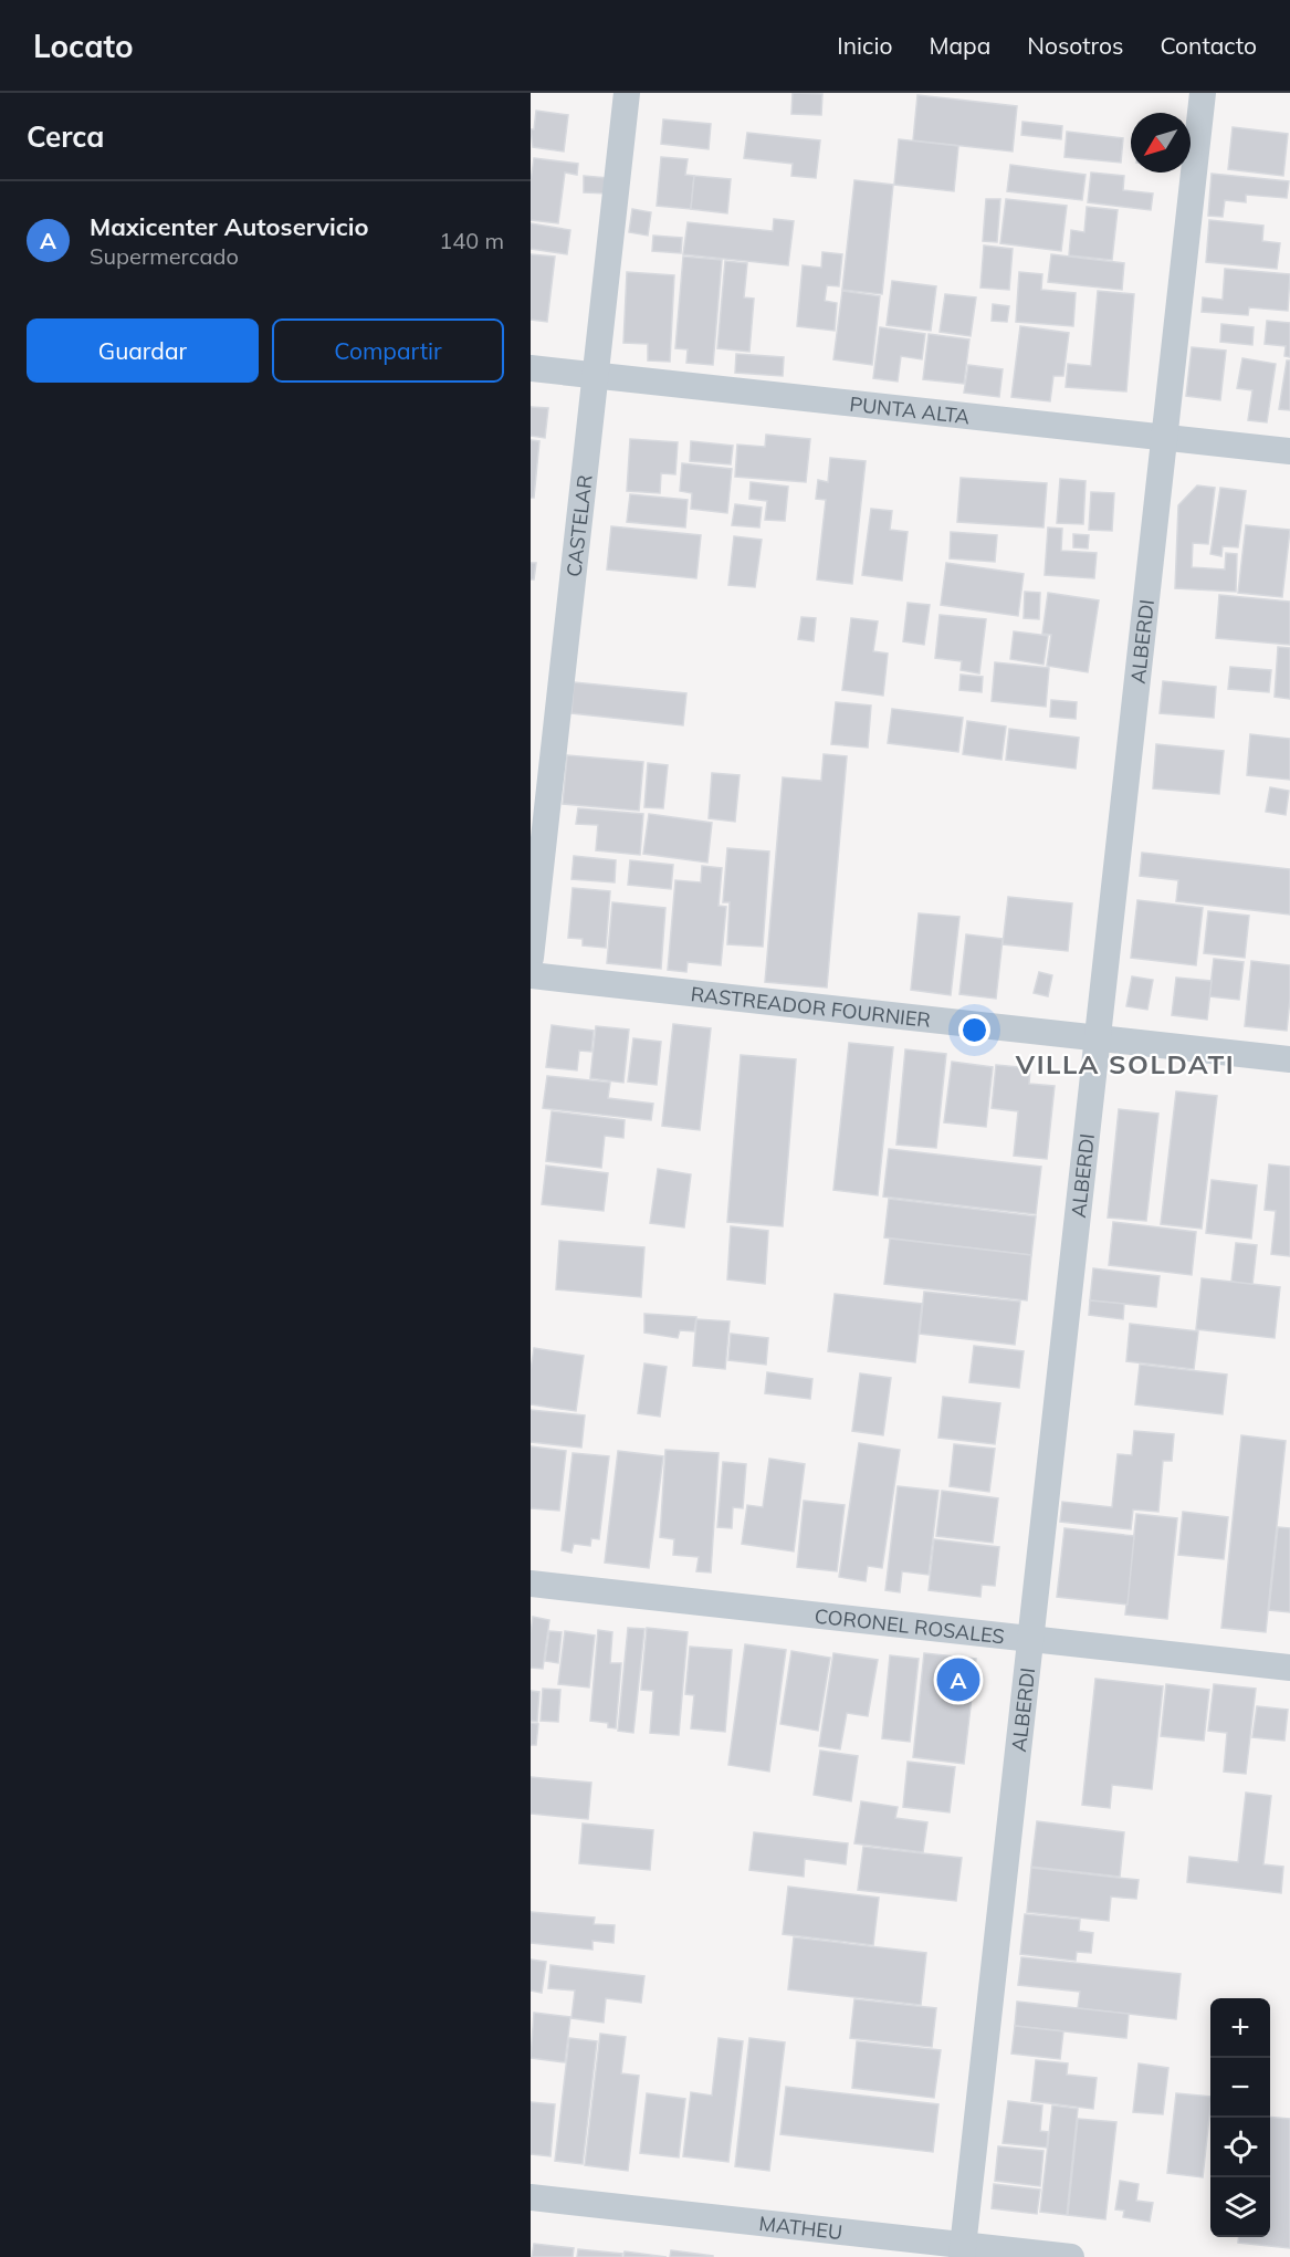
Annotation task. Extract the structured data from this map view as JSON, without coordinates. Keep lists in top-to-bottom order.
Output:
{
  "streets": {
    "street": [
      "PUNTA ALTA",
      "CASTELAR",
      "ALBERDI",
      "RASTREADOR FOURNIER",
      "CORONEL ROSALES",
      "MATHEU"
    ]
  },
  "crossings": [
    ["PUNTA ALTA", "CASTELAR"],
    ["PUNTA ALTA", "ALBERDI"],
    ["ALBERDI", "RASTREADOR FOURNIER"],
    ["ALBERDI", "CORONEL ROSALES"],
    ["ALBERDI", "MATHEU"]
  ],
  "districts": ["VILLA SOLDATI"],
  "north": "bottom left",
  "page": {
    "header": "Locato",
    "nav": [
      "Inicio",
      "Mapa",
      "Nosotros",
      "Contacto"
    ],
    "heading": "Cerca",
    "list": [
      {
        "mark": "A",
        "name": "Maxicenter Autoservicio",
        "note": "Supermercado",
        "value": "140 m"
      }
    ],
    "buttons": ["Guardar", "Compartir"],
    "pins": "A",
    "map_buttons": ["+", "−"]
  }
}
